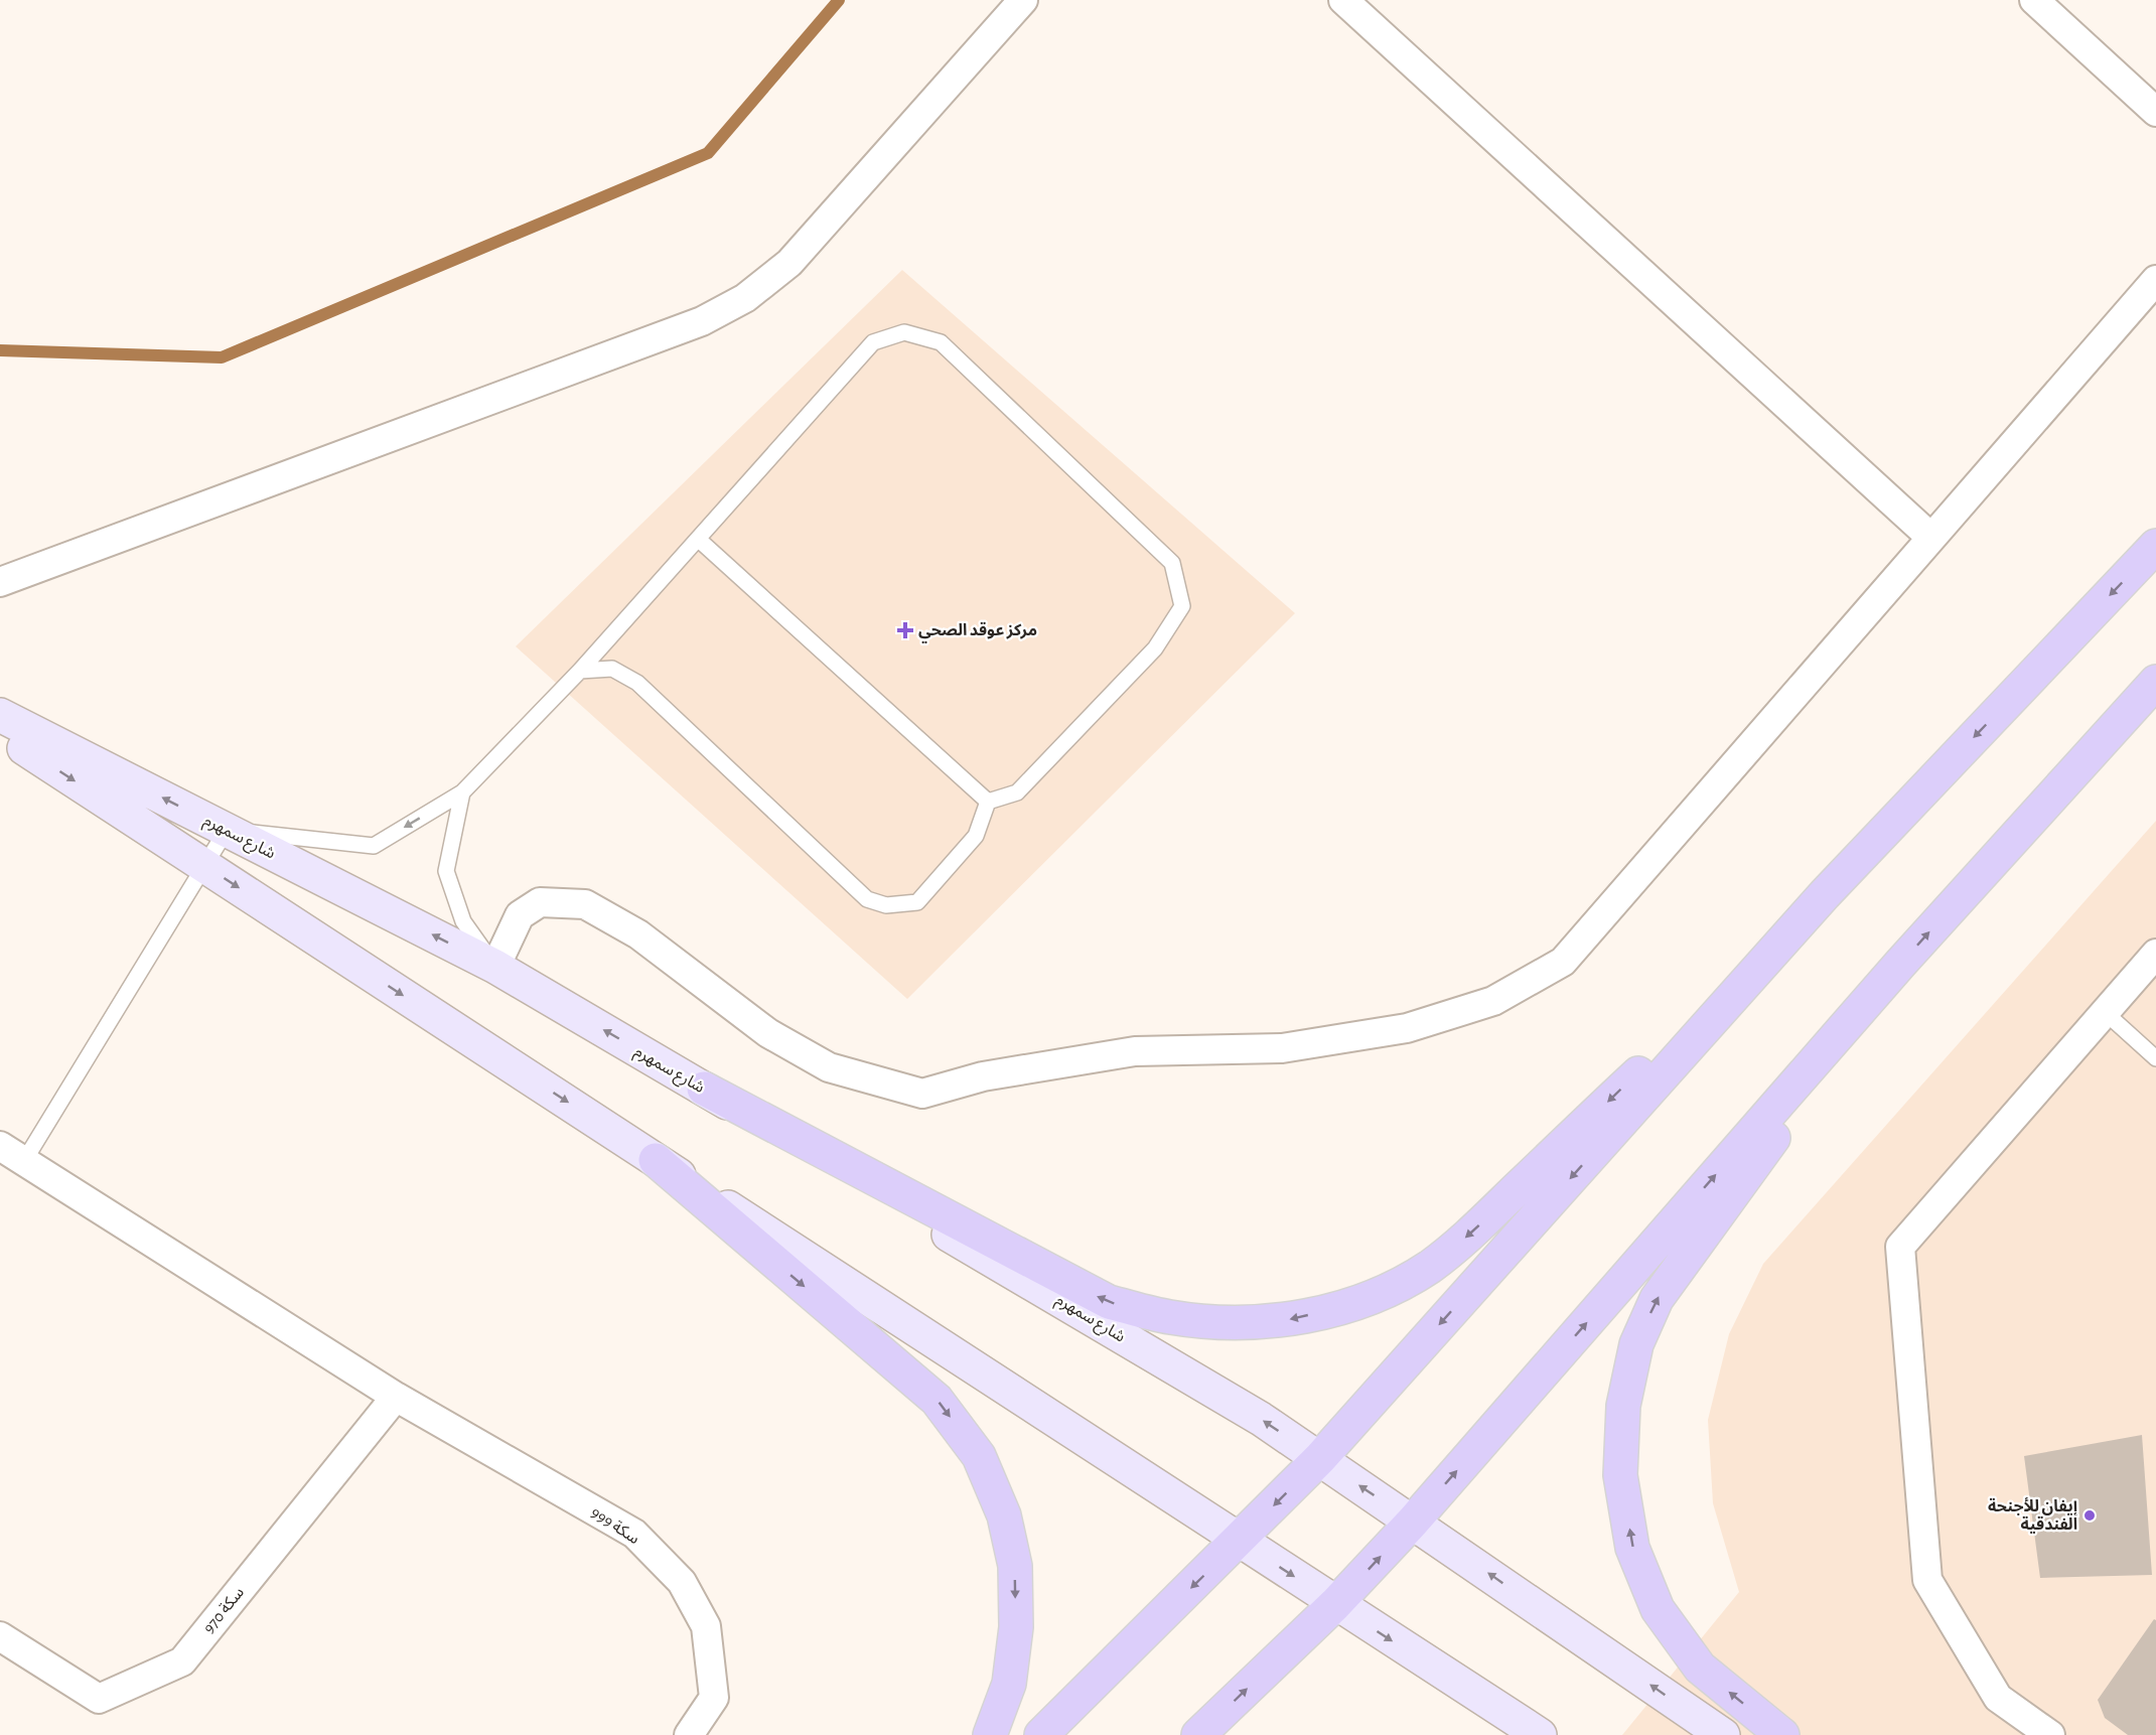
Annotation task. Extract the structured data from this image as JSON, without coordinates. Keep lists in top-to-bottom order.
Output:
{
  "streets": {
    "street": ["شارع سمهرم", "سكة 999", "سكة 970"]
  },
  "crossings": [
    ["سكة 999", "سكة 970"]
  ],
  "places": {
    "health": ["مركز عوقد الصحي"],
    "other": ["إيفان للأجنحة الفندقية"]
  }
}
